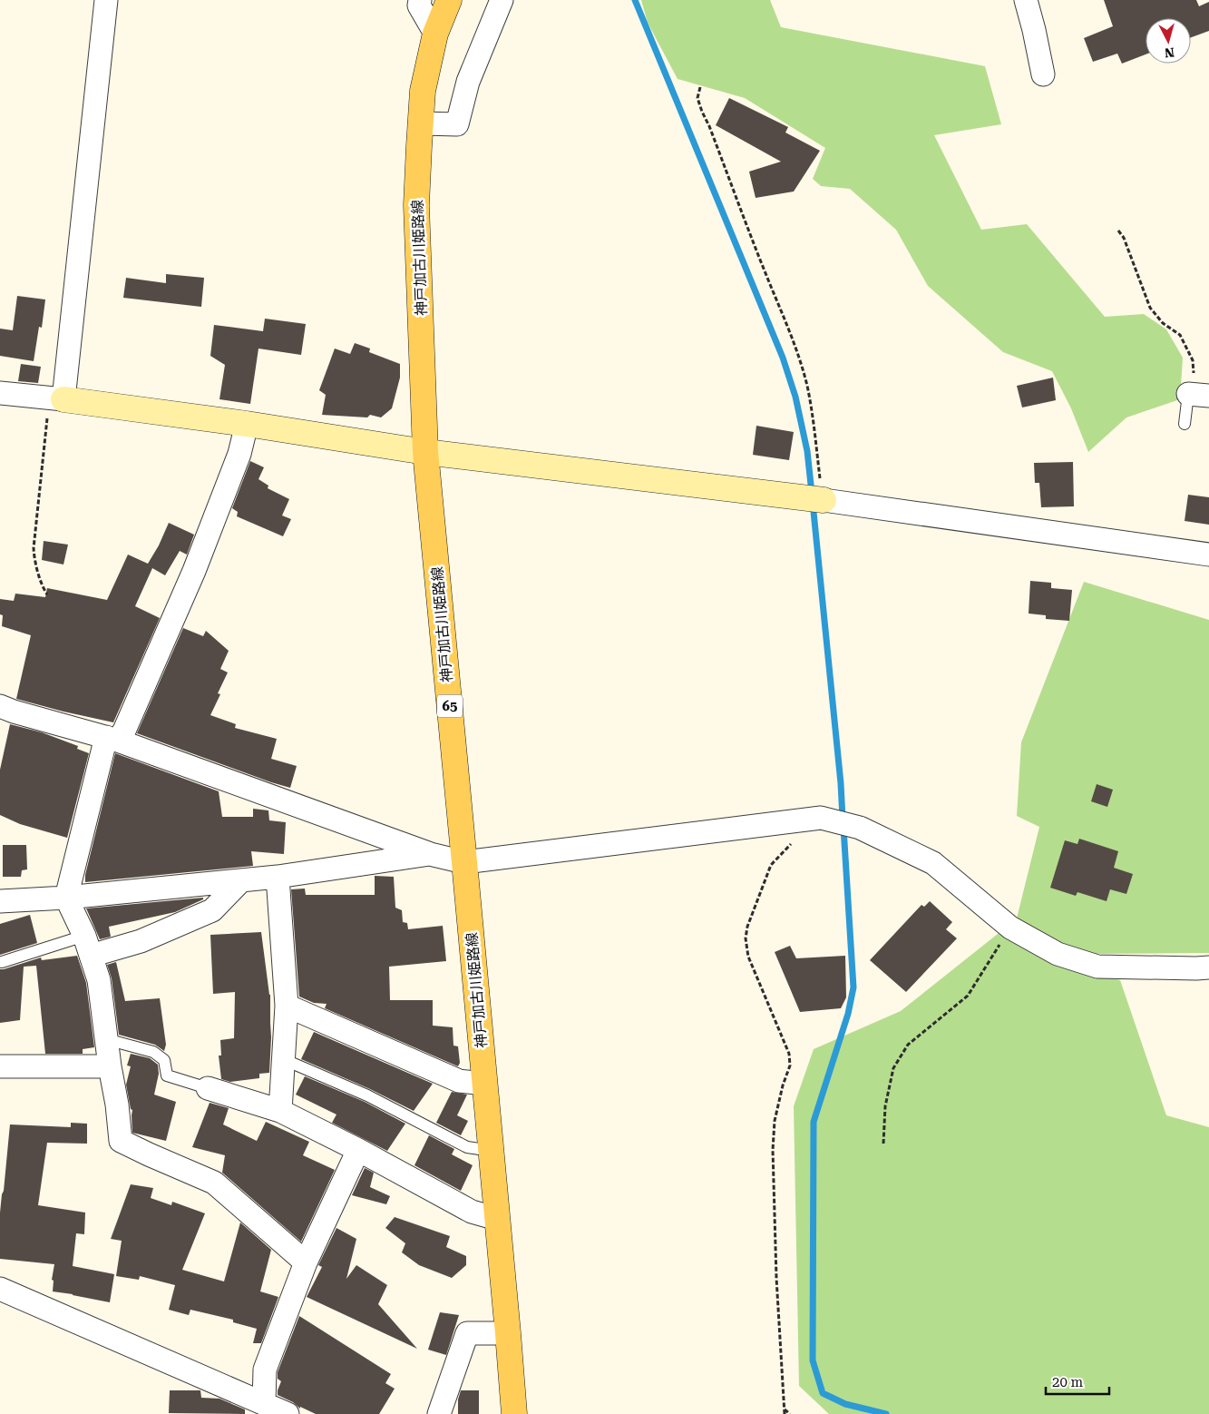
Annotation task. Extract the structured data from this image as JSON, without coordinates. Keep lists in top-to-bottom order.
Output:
{
  "streets": {
    "main road": ["神戸加古川姫路線", "65"]
  },
  "scale_bar": "20 m",
  "north": "bottom"
}
